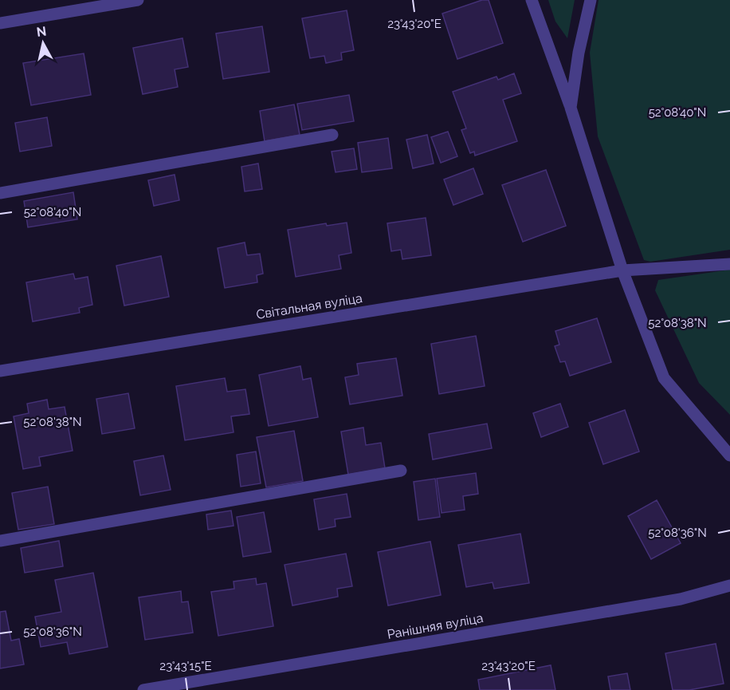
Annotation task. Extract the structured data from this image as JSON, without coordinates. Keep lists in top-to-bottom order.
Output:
{
  "streets": {
    "street": ["Світальная вуліца", "Ранішняя вуліца"]
  },
  "north": "top",
  "coordinates": [
    "23°43'20\"E",
    "52°08'40\"N",
    "52°08'38\"N",
    "52°08'36\"N",
    "23°43'15\"E"
  ]
}
